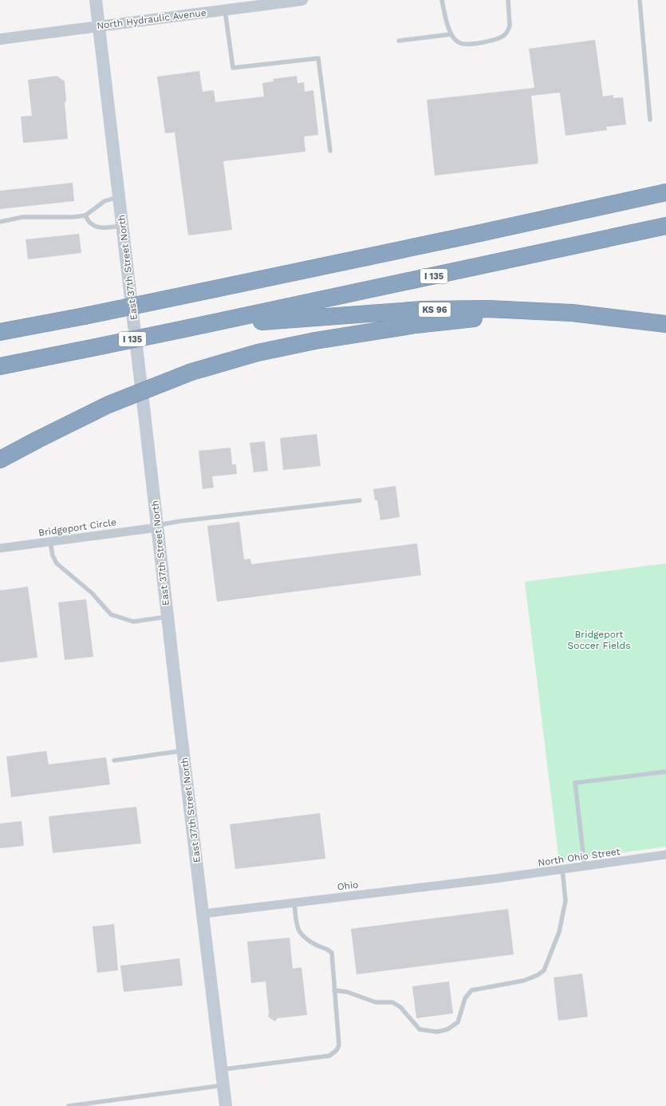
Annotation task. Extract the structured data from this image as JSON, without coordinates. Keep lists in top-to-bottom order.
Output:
{
  "streets": {
    "highway": ["I 135", "KS 96"],
    "main road": ["East 37th Street North"],
    "street": [
      "North Hydraulic Avenue",
      "Bridgeport Circle",
      "North Ohio Street",
      "Ohio"
    ]
  },
  "crossings": [
    ["North Hydraulic Avenue", "East 37th Street North"],
    ["East 37th Street North", "Bridgeport Circle"],
    ["East 37th Street North", "Ohio"],
    ["I 135", "KS 96"],
    ["North Ohio Street", "Ohio"]
  ],
  "parks": ["Bridgeport Soccer Fields"]
}
